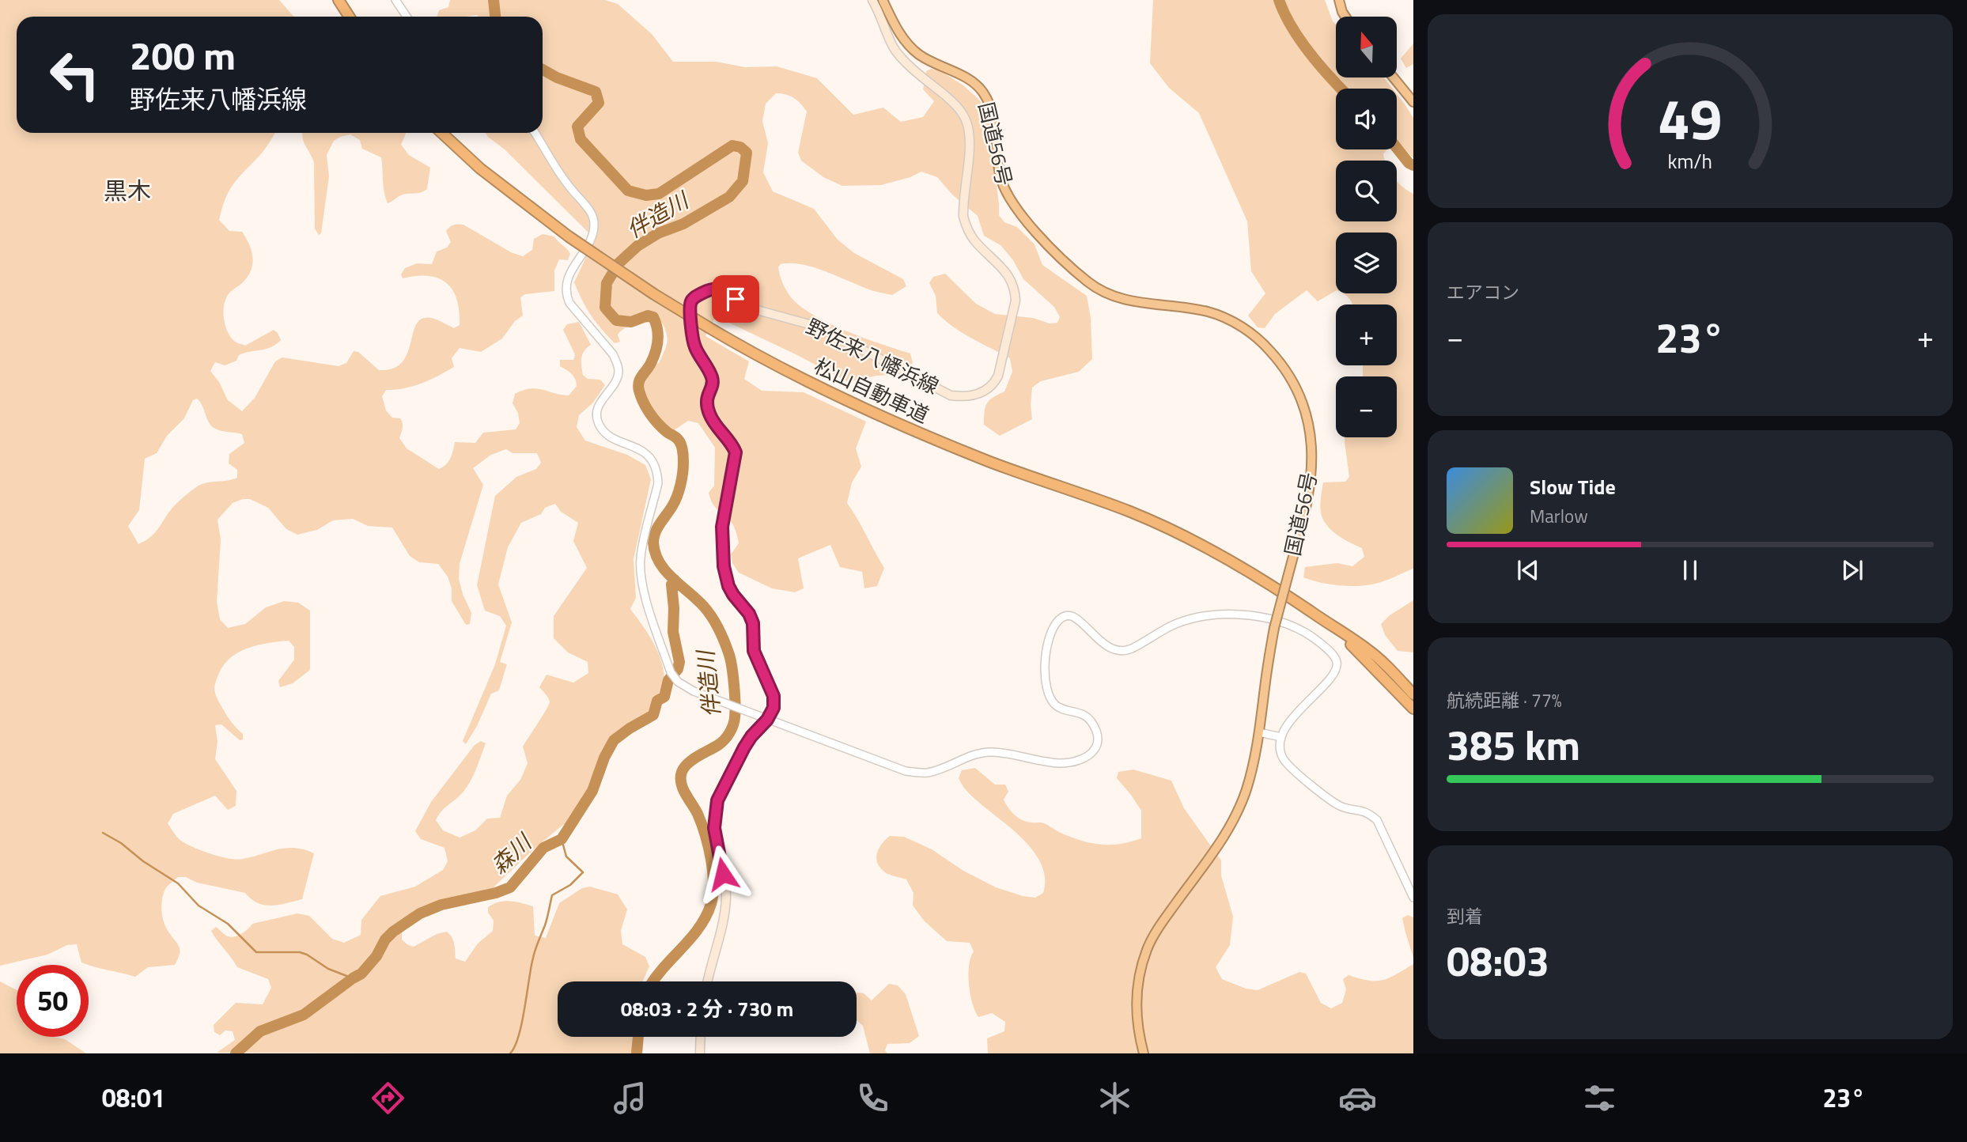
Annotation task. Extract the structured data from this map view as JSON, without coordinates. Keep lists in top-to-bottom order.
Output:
{
  "streets": {
    "highway": ["国道56号", "松山自動車道"],
    "main road": ["野佐来八幡浜線"]
  },
  "districts": ["黒木"],
  "water": ["伴造川", "森川"],
  "north": "top",
  "page": {
    "map_buttons": ["+", "−"],
    "turn": ["200 m", "野佐来八幡浜線"],
    "tile": [
      "エアコン",
      ["航続距離 · 77%", "385 km"],
      ["到着", "08:03"]
    ],
    "heat": ["−", "23°", "+"],
    "song": ["Slow Tide", "Marlow"],
    "limit": "50",
    "trip": "08:03 · 2 分 · 730 m",
    "tabs": ["08:01", "23°"],
    "gauge": ["49", "km/h"]
  }
}
